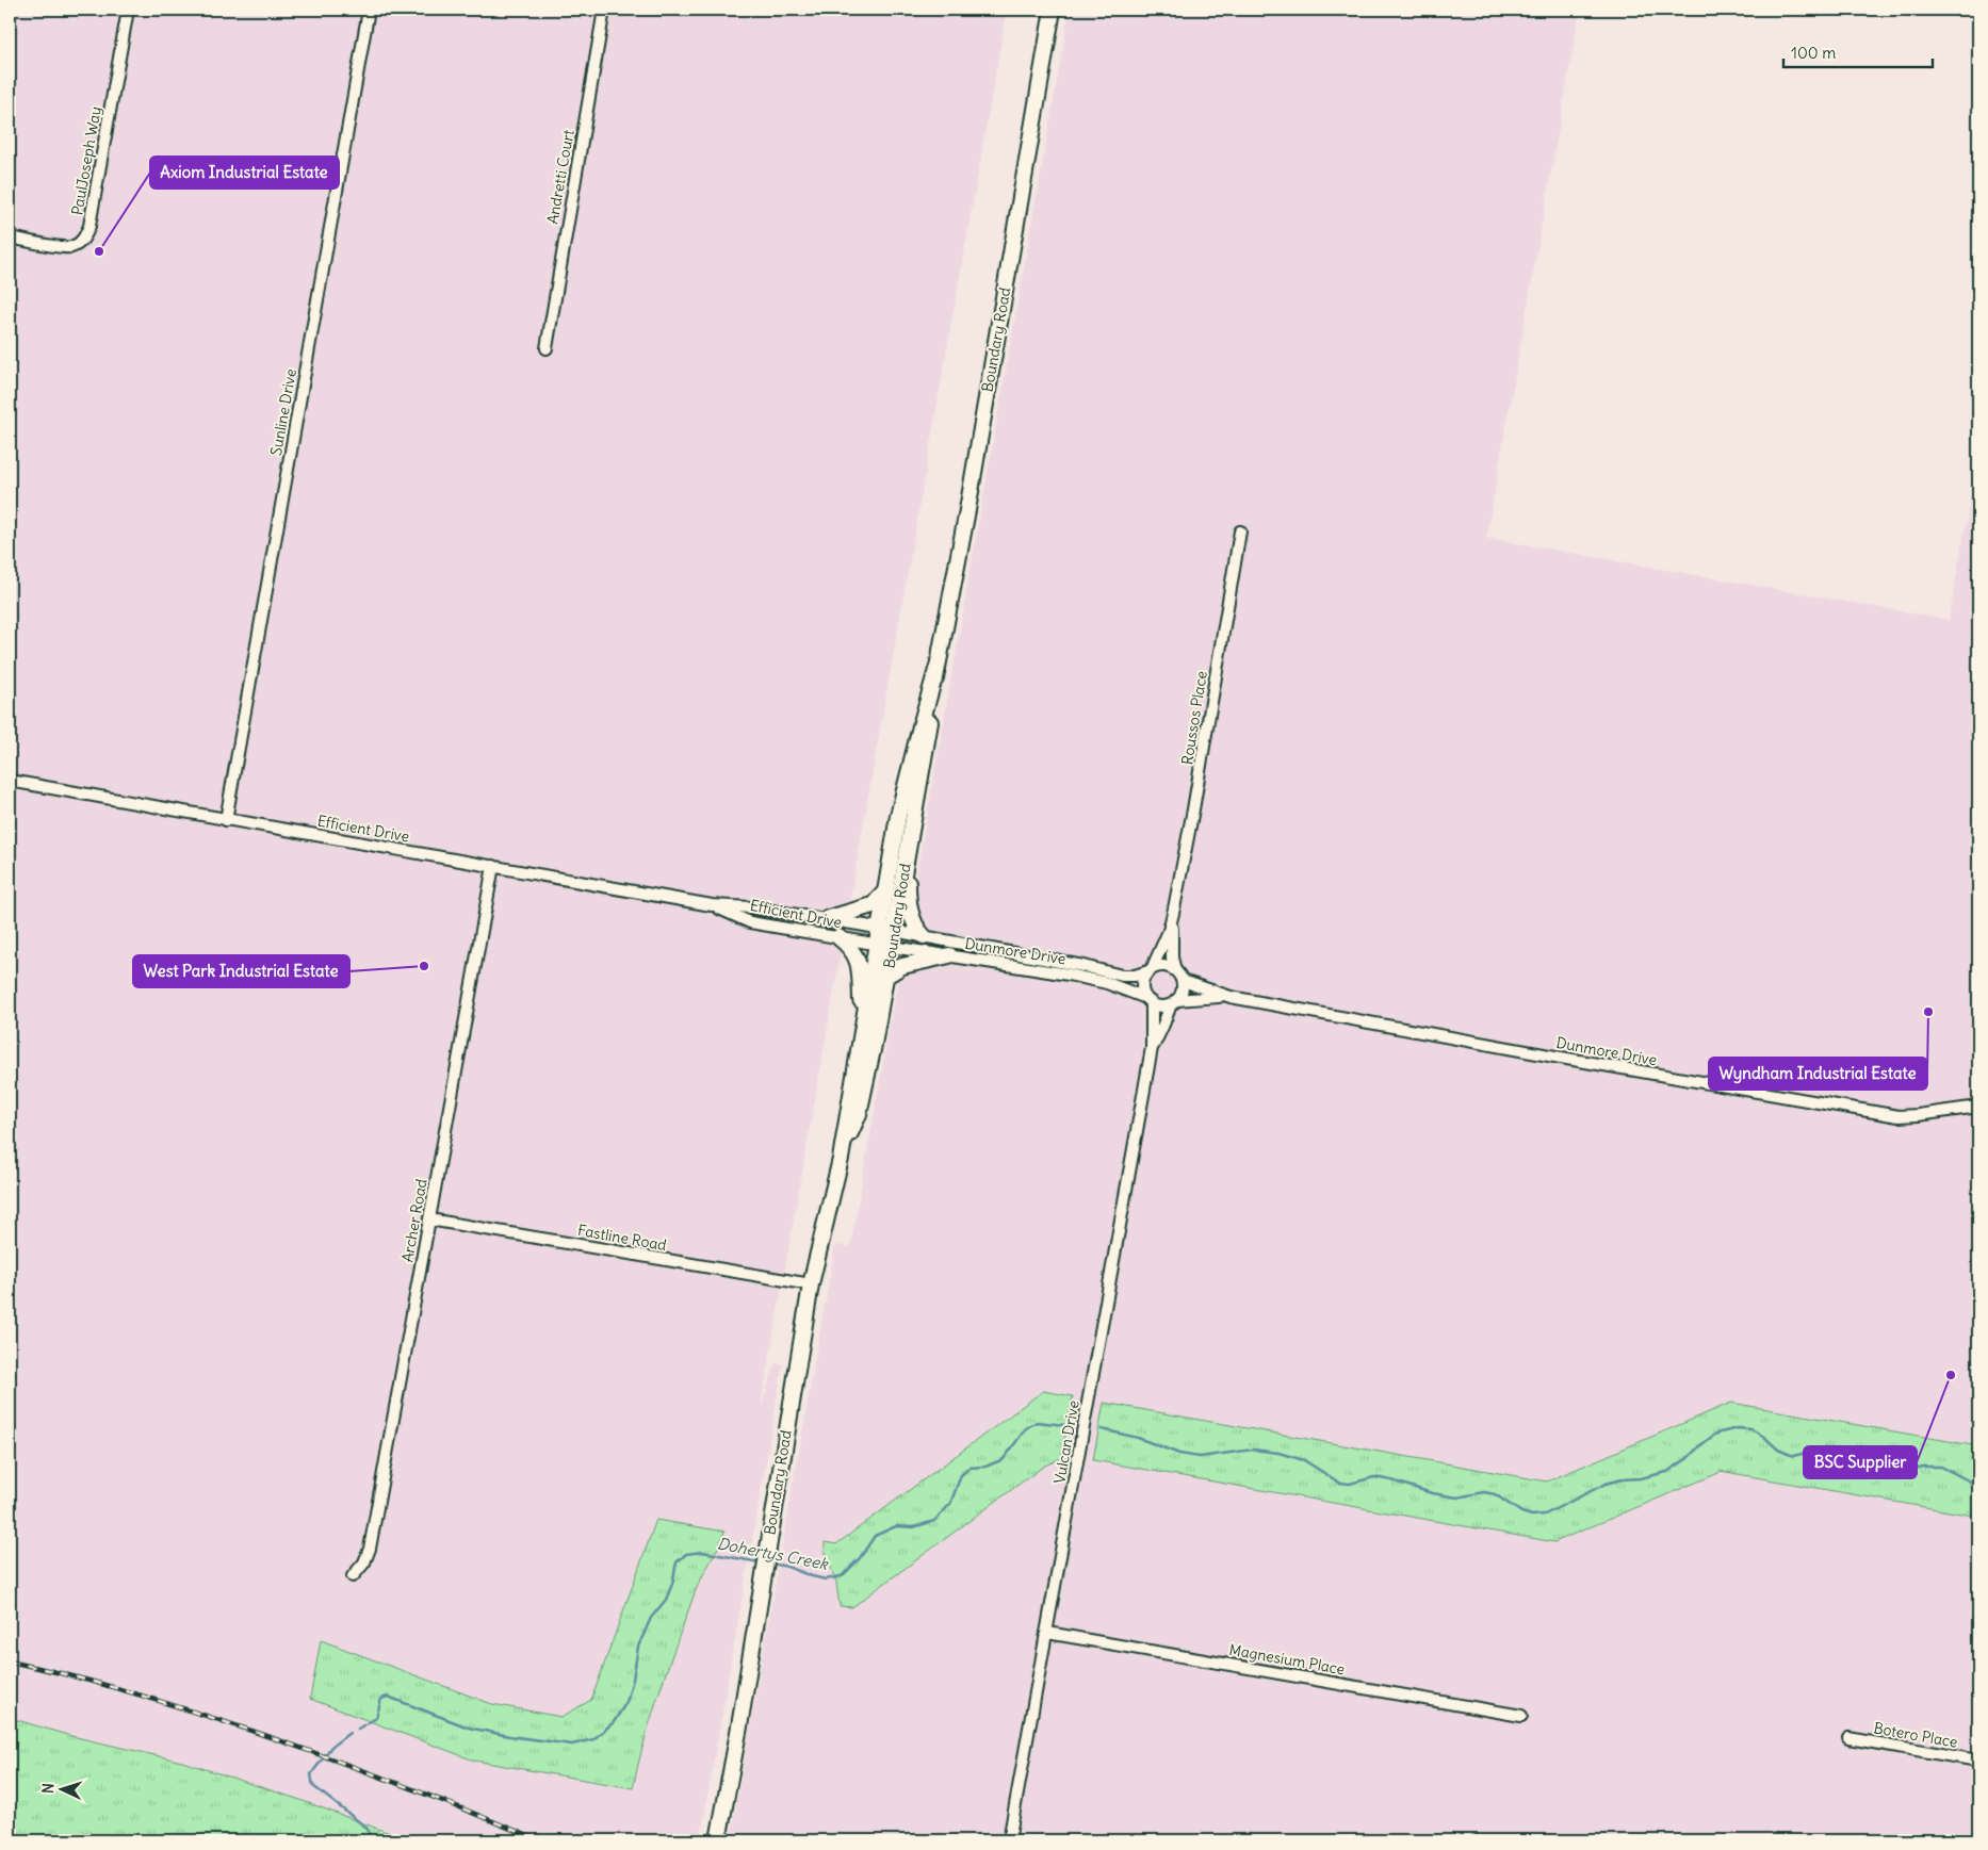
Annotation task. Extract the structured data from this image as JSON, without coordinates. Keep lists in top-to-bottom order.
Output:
{
  "streets": {
    "main road": ["Boundary Road"],
    "street": [
      "PaulJoseph Way",
      "Andretti Court",
      "Sunline Drive",
      "Roussos Place",
      "Efficient Drive",
      "Dunmore Drive",
      "Archer Road",
      "Fastline Road",
      "Vulcan Drive",
      "Magnesium Place",
      "Botero Place"
    ]
  },
  "crossings": [
    ["Boundary Road", "Efficient Drive"],
    ["Boundary Road", "Dunmore Drive"],
    ["Boundary Road", "Fastline Road"],
    ["Sunline Drive", "Efficient Drive"],
    ["Roussos Place", "Dunmore Drive"],
    ["Roussos Place", "Vulcan Drive"],
    ["Efficient Drive", "Dunmore Drive"],
    ["Efficient Drive", "Archer Road"],
    ["Dunmore Drive", "Vulcan Drive"],
    ["Archer Road", "Fastline Road"],
    ["Vulcan Drive", "Magnesium Place"]
  ],
  "water": ["Dohertys Creek"],
  "places": [
    "Axiom Industrial Estate",
    "West Park Industrial Estate",
    "Wyndham Industrial Estate",
    "BSC Supplier"
  ],
  "scale_bar": "100 m",
  "north": "left"
}
